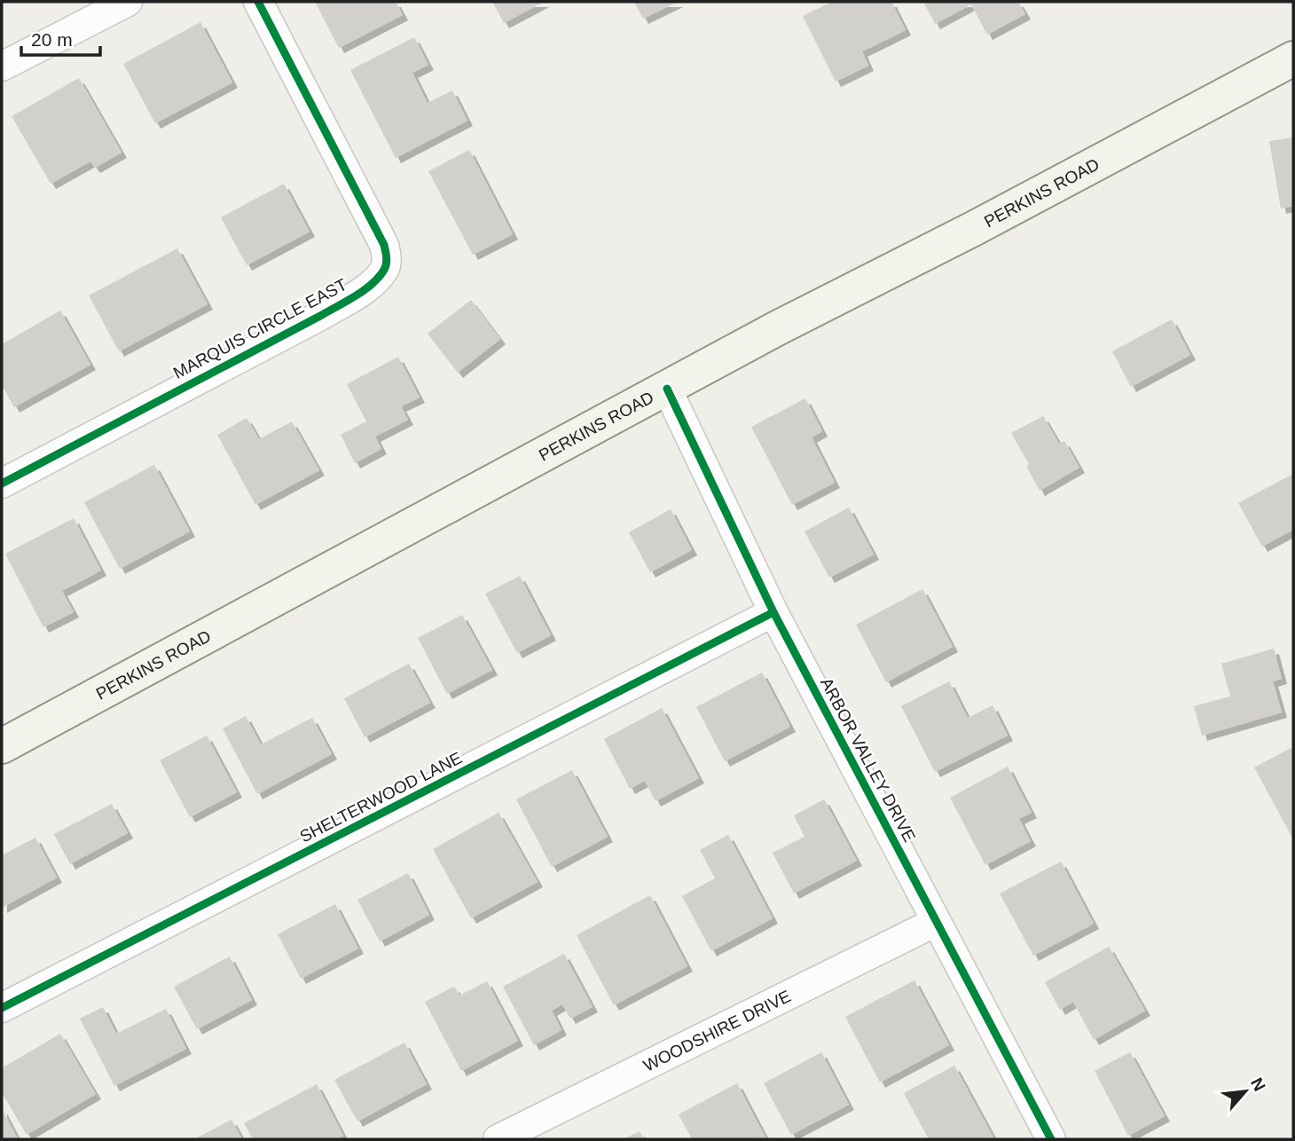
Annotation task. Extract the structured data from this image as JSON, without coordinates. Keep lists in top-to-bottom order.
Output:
{
  "streets": {
    "main road": ["PERKINS ROAD"],
    "street": [
      "MARQUIS CIRCLE EAST",
      "ARBOR VALLEY DRIVE",
      "SHELTERWOOD LANE",
      "WOODSHIRE DRIVE"
    ]
  },
  "crossings": [
    ["PERKINS ROAD", "ARBOR VALLEY DRIVE"],
    ["ARBOR VALLEY DRIVE", "SHELTERWOOD LANE"],
    ["ARBOR VALLEY DRIVE", "WOODSHIRE DRIVE"]
  ],
  "scale_bar": "20 m",
  "north": "top right"
}
